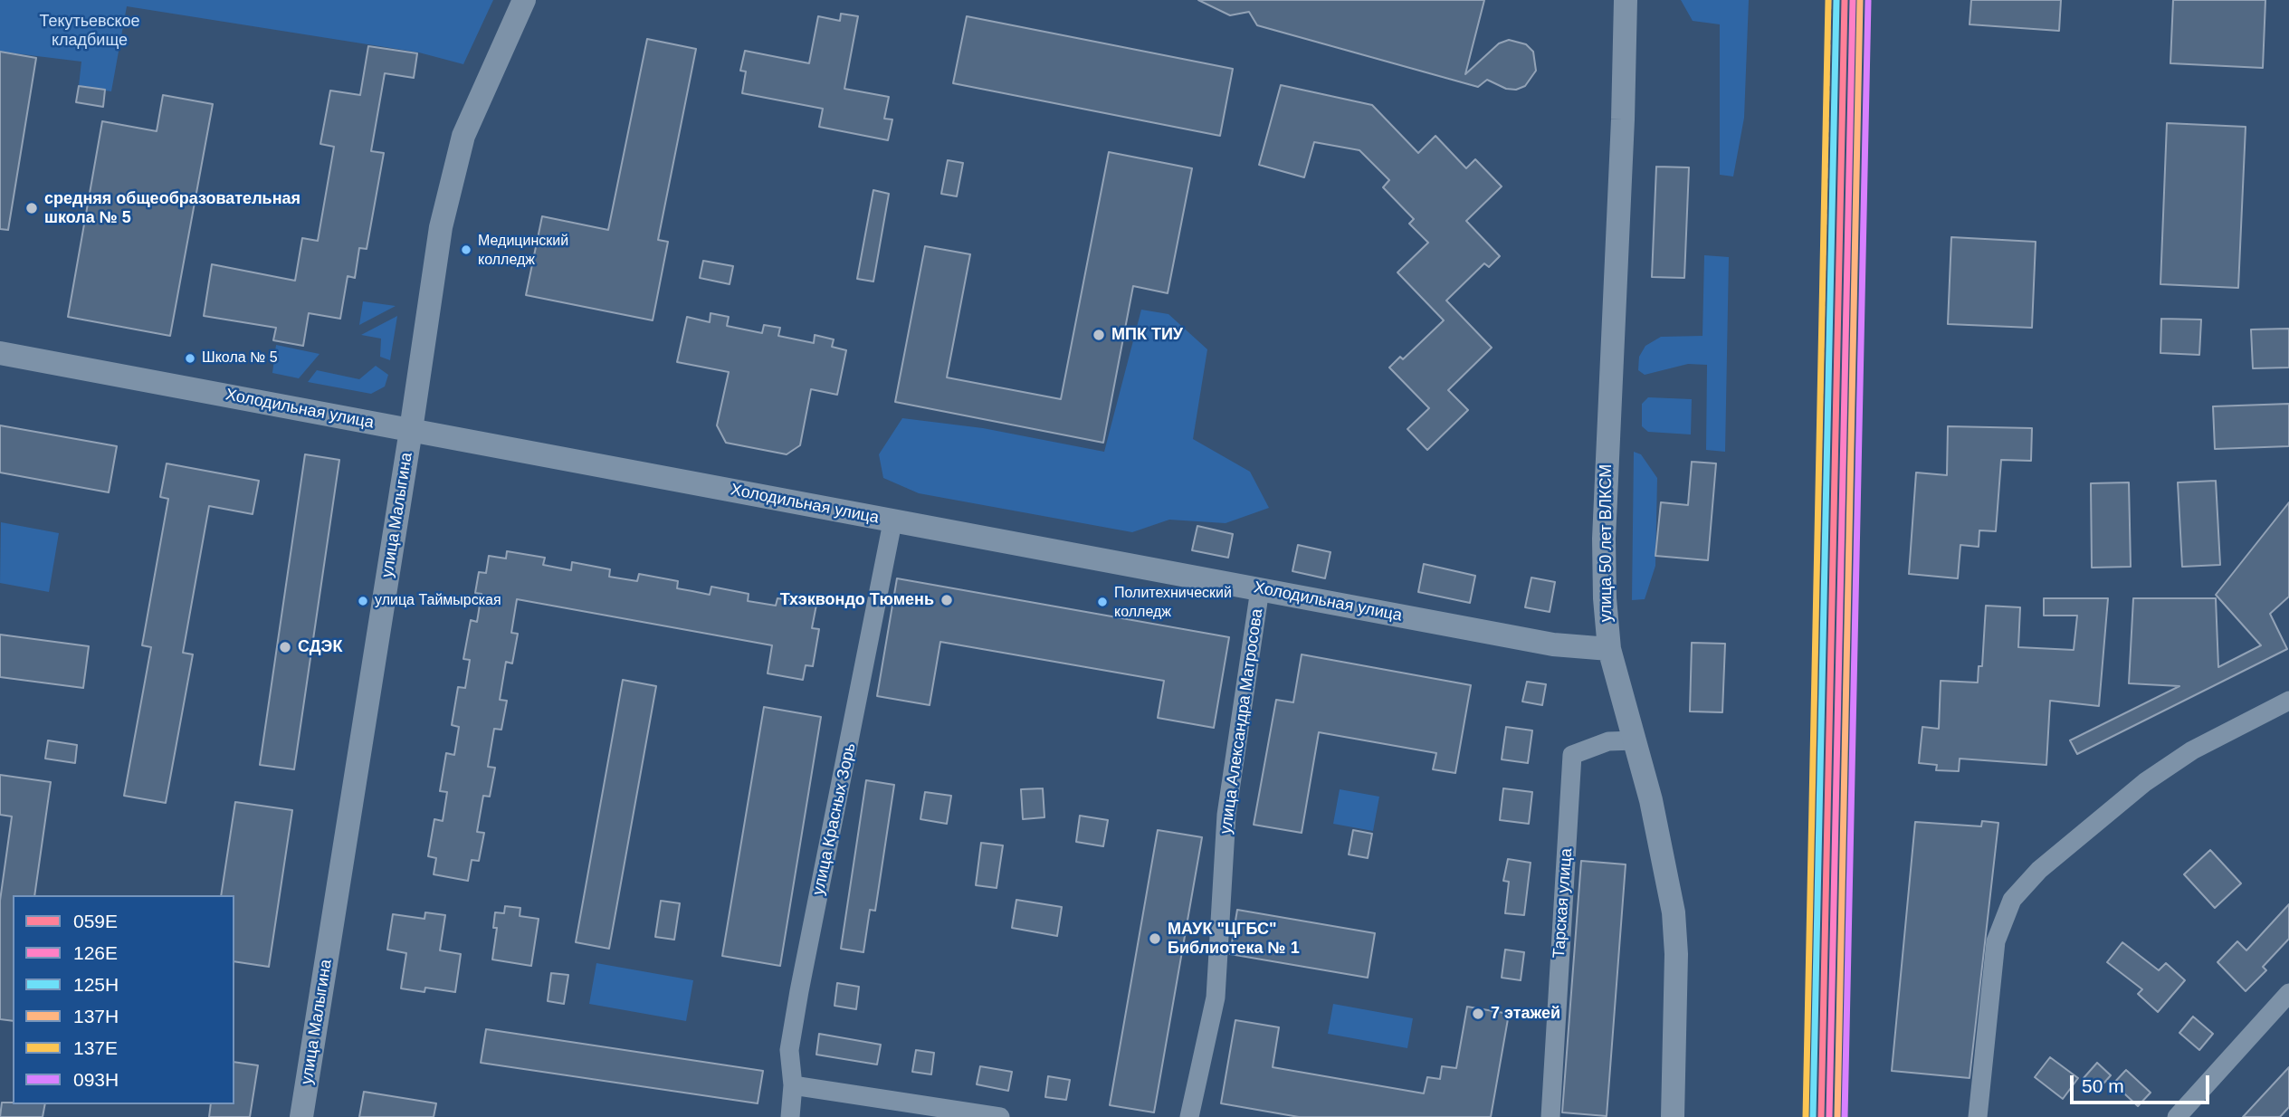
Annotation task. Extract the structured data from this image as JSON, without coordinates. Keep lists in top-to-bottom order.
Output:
{
  "streets": {
    "street": [
      "Холодильная улица",
      "улица Малыгина",
      "улица 50 лет ВЛКСМ",
      "улица Александра Матросова",
      "улица Красных Зорь",
      "Тарская улица"
    ]
  },
  "crossings": [
    ["Холодильная улица", "улица Малыгина"],
    ["Холодильная улица", "улица 50 лет ВЛКСМ"],
    ["Холодильная улица", "улица Александра Матросова"],
    ["Холодильная улица", "улица Красных Зорь"],
    ["улица 50 лет ВЛКСМ", "Тарская улица"]
  ],
  "parks": ["Текутьевское кладбище"],
  "places": [
    "средняя общеобразовательная школа № 5",
    "Медицинский колледж",
    "МПК ТИУ",
    "Школа № 5",
    "Тхэквондо Тюмень",
    "улица Таймырская",
    "Политехнический колледж",
    "СДЭК",
    "МАУК \"ЦГБС\" Библиотека № 1",
    "7 этажей"
  ],
  "lines": [
    "transit line 059Е",
    "transit line 126Е",
    "transit line 125Н",
    "transit line 137Н",
    "transit line 137Е",
    "transit line 093Н"
  ],
  "legend": [
    "059Е",
    "126Е",
    "125Н",
    "137Н",
    "137Е",
    "093Н"
  ],
  "scale_bar": "50 m"
}
